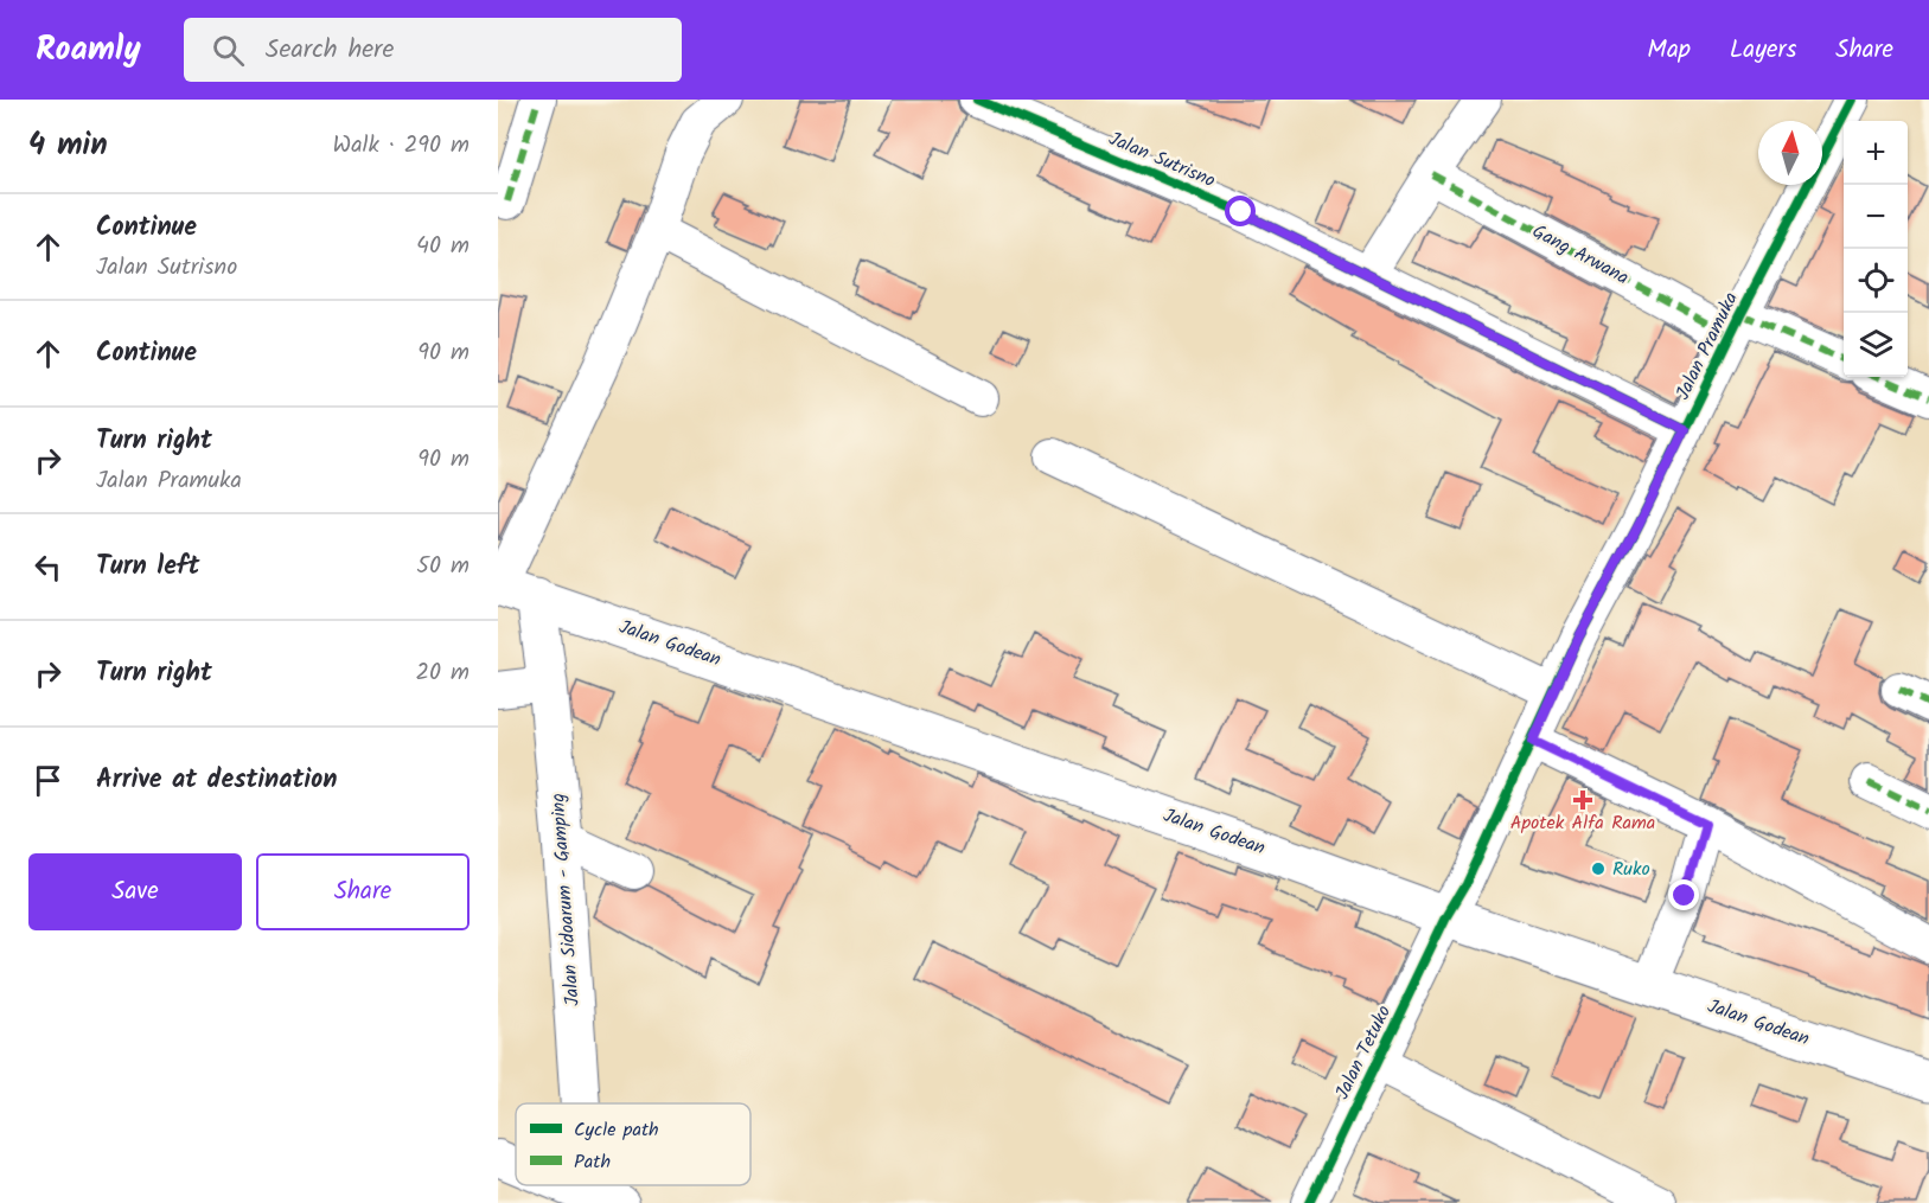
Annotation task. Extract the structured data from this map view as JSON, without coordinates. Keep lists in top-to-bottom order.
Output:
{
  "streets": {
    "main road": ["Jalan Godean", "Jalan Sidoarum - Gamping"],
    "street": [
      "Jalan Sutrisno",
      "Gang Arwana",
      "Jalan Pramuka",
      "Jalan Tetuko"
    ]
  },
  "crossings": [
    ["Jalan Sutrisno", "Jalan Pramuka"],
    ["Gang Arwana", "Jalan Pramuka"],
    ["Jalan Pramuka", "Jalan Godean"],
    ["Jalan Pramuka", "Jalan Tetuko"],
    ["Jalan Godean", "Jalan Sidoarum - Gamping"],
    ["Jalan Godean", "Jalan Tetuko"]
  ],
  "places": {
    "health": ["Apotek Alfa Rama"],
    "other": ["Ruko"]
  },
  "legend": ["Cycle path", "Path"],
  "north": "top",
  "page": {
    "header": "Roamly",
    "search": "Search here",
    "nav": ["Map", "Layers", "Share"],
    "heading": ["4 min", "Walk · 290 m"],
    "map_buttons": ["+", "−"],
    "list": [
      ["Continue", "Jalan Sutrisno", "40 m"],
      ["Continue", "90 m"],
      ["Turn right", "Jalan Pramuka", "90 m"],
      ["Turn left", "50 m"],
      ["Turn right", "20 m"],
      "Arrive at destination"
    ],
    "buttons": ["Save", "Share"]
  }
}
